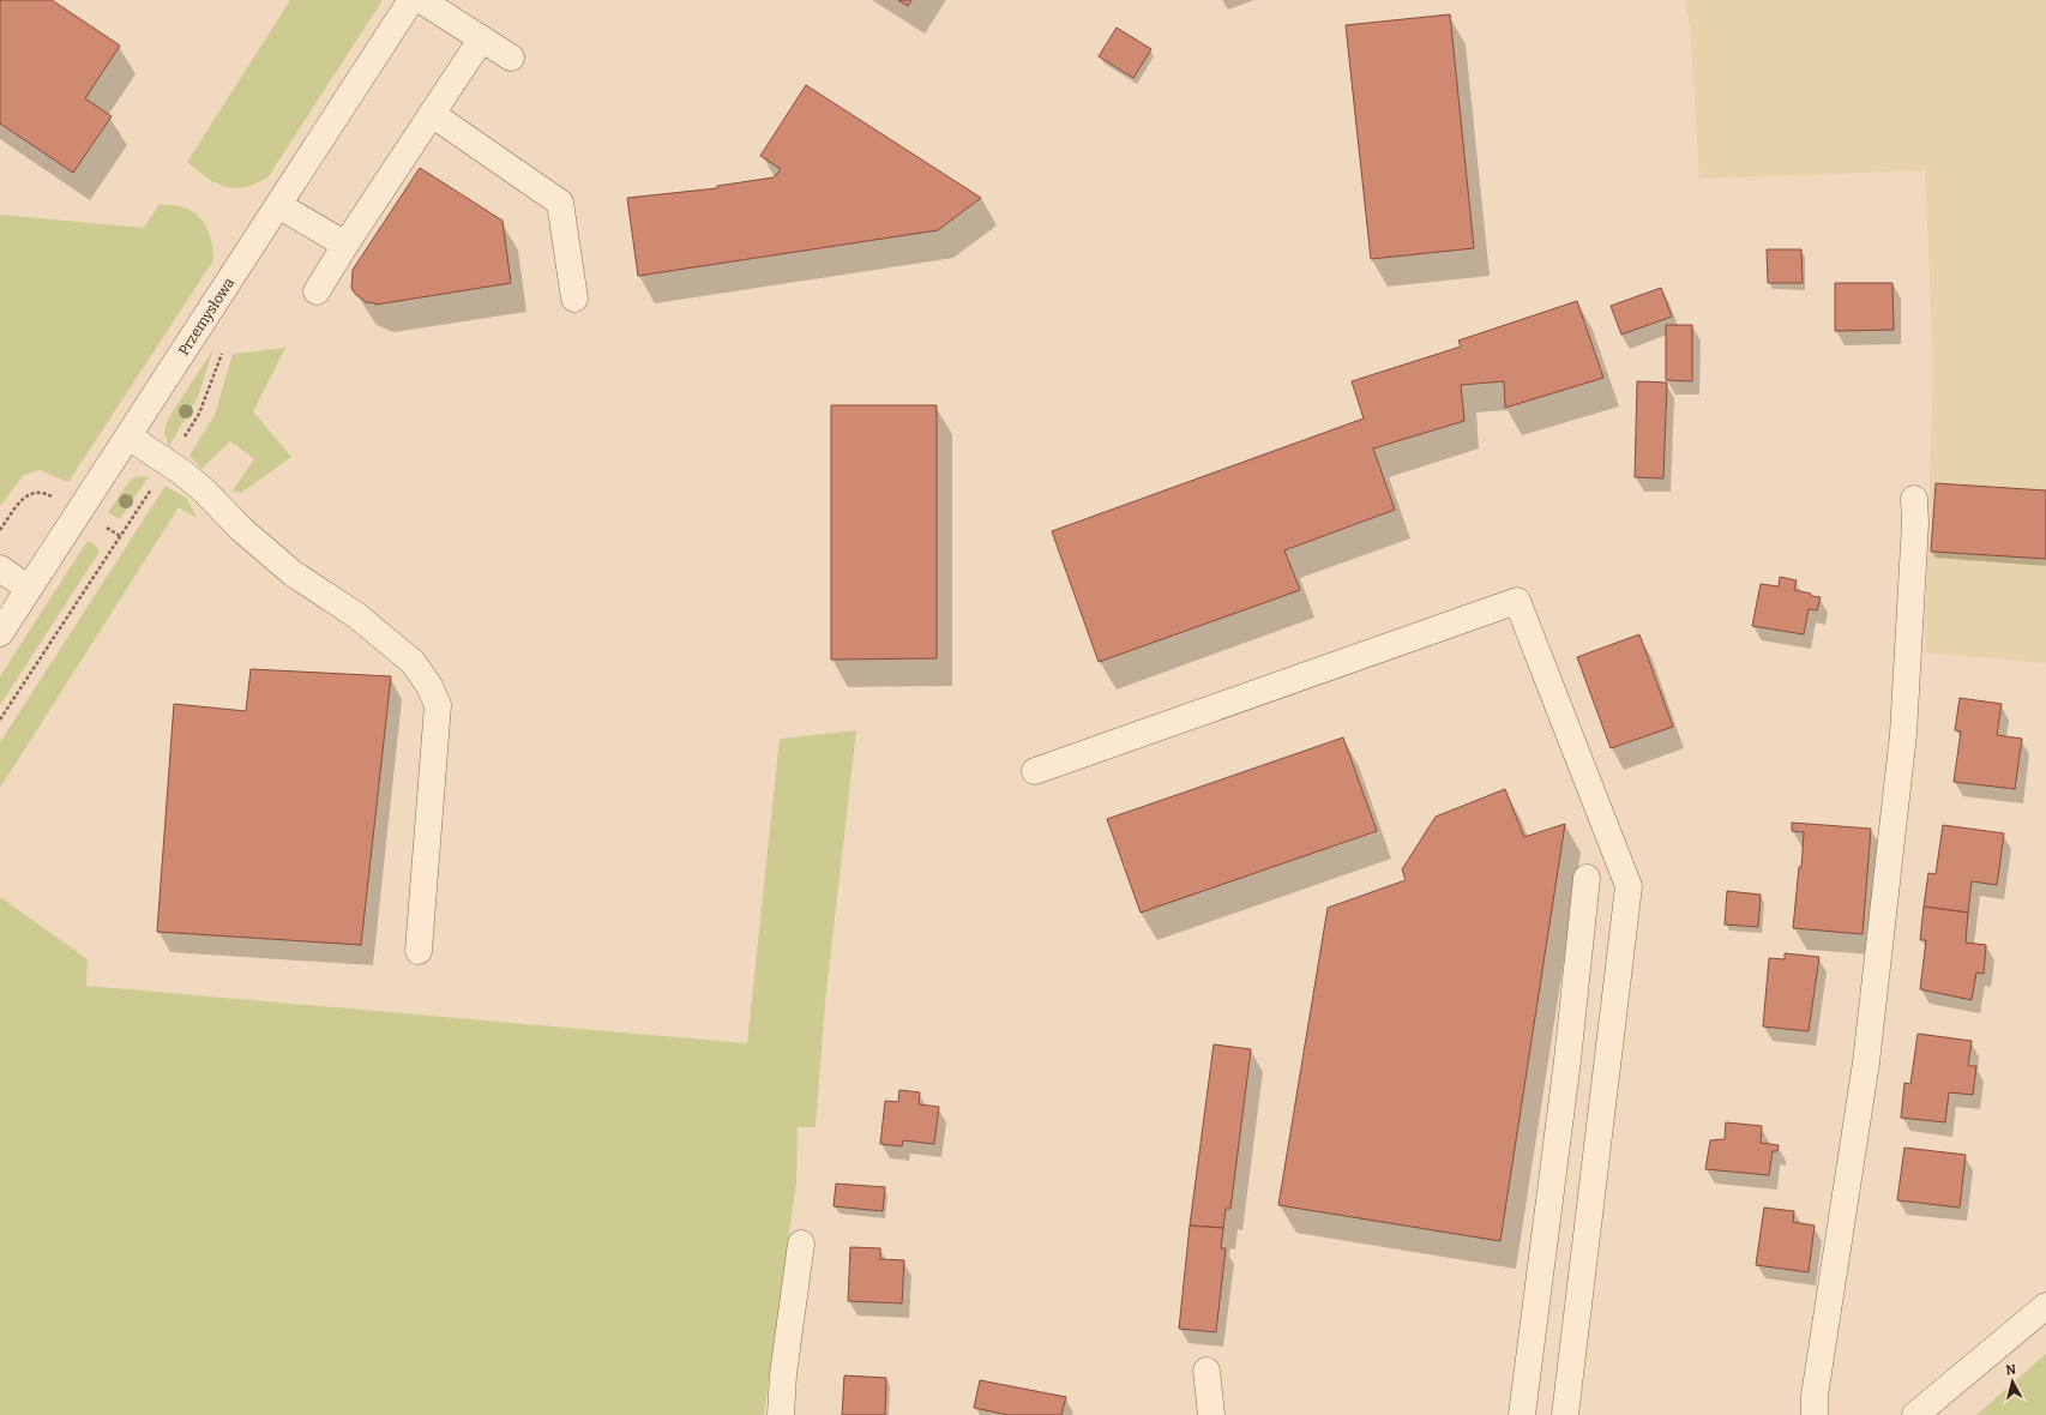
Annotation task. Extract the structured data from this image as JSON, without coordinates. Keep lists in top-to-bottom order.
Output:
{
  "streets": {
    "street": ["Przemysłowa"]
  },
  "north": "top"
}
